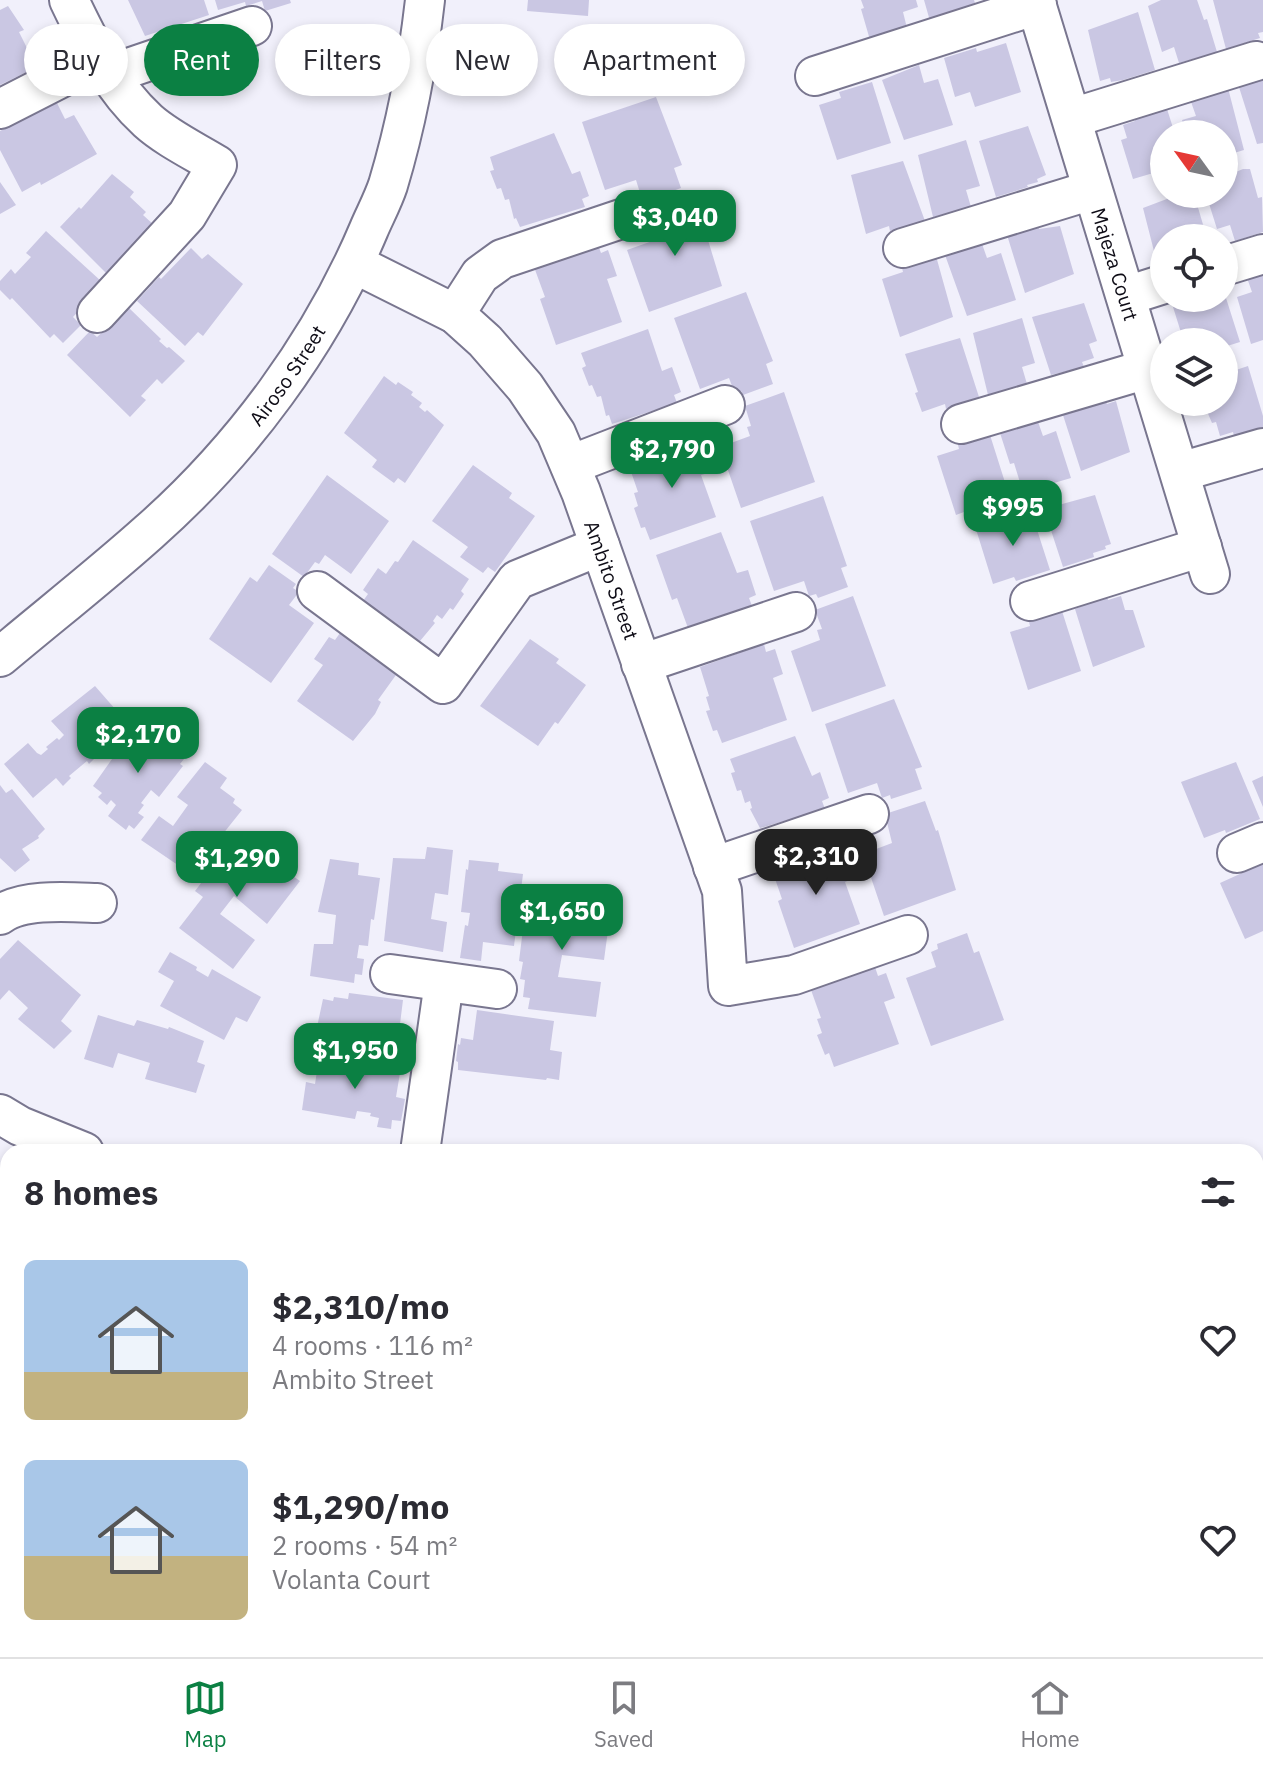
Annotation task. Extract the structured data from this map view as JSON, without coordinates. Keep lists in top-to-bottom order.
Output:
{
  "streets": {
    "street": ["Majeza Court", "Airoso Street", "Ambito Street"]
  },
  "crossings": [
    ["Airoso Street", "Ambito Street"]
  ],
  "north": "top left",
  "page": {
    "chip": [
      "Buy",
      "Rent",
      "Filters",
      "New",
      "Apartment"
    ],
    "price": [
      "$3,040",
      "$2,790",
      "$995",
      "$2,170",
      "$2,310",
      "$1,290",
      "$1,650",
      "$1,950"
    ],
    "heading": "8 homes",
    "list": [
      {
        "name": "$2,310/mo",
        "note": "4 rooms · 116 m² · Ambito Street"
      },
      {
        "name": "$1,290/mo",
        "note": "2 rooms · 54 m² · Volanta Court"
      }
    ],
    "tabs": ["Map", "Saved", "Home"]
  }
}
